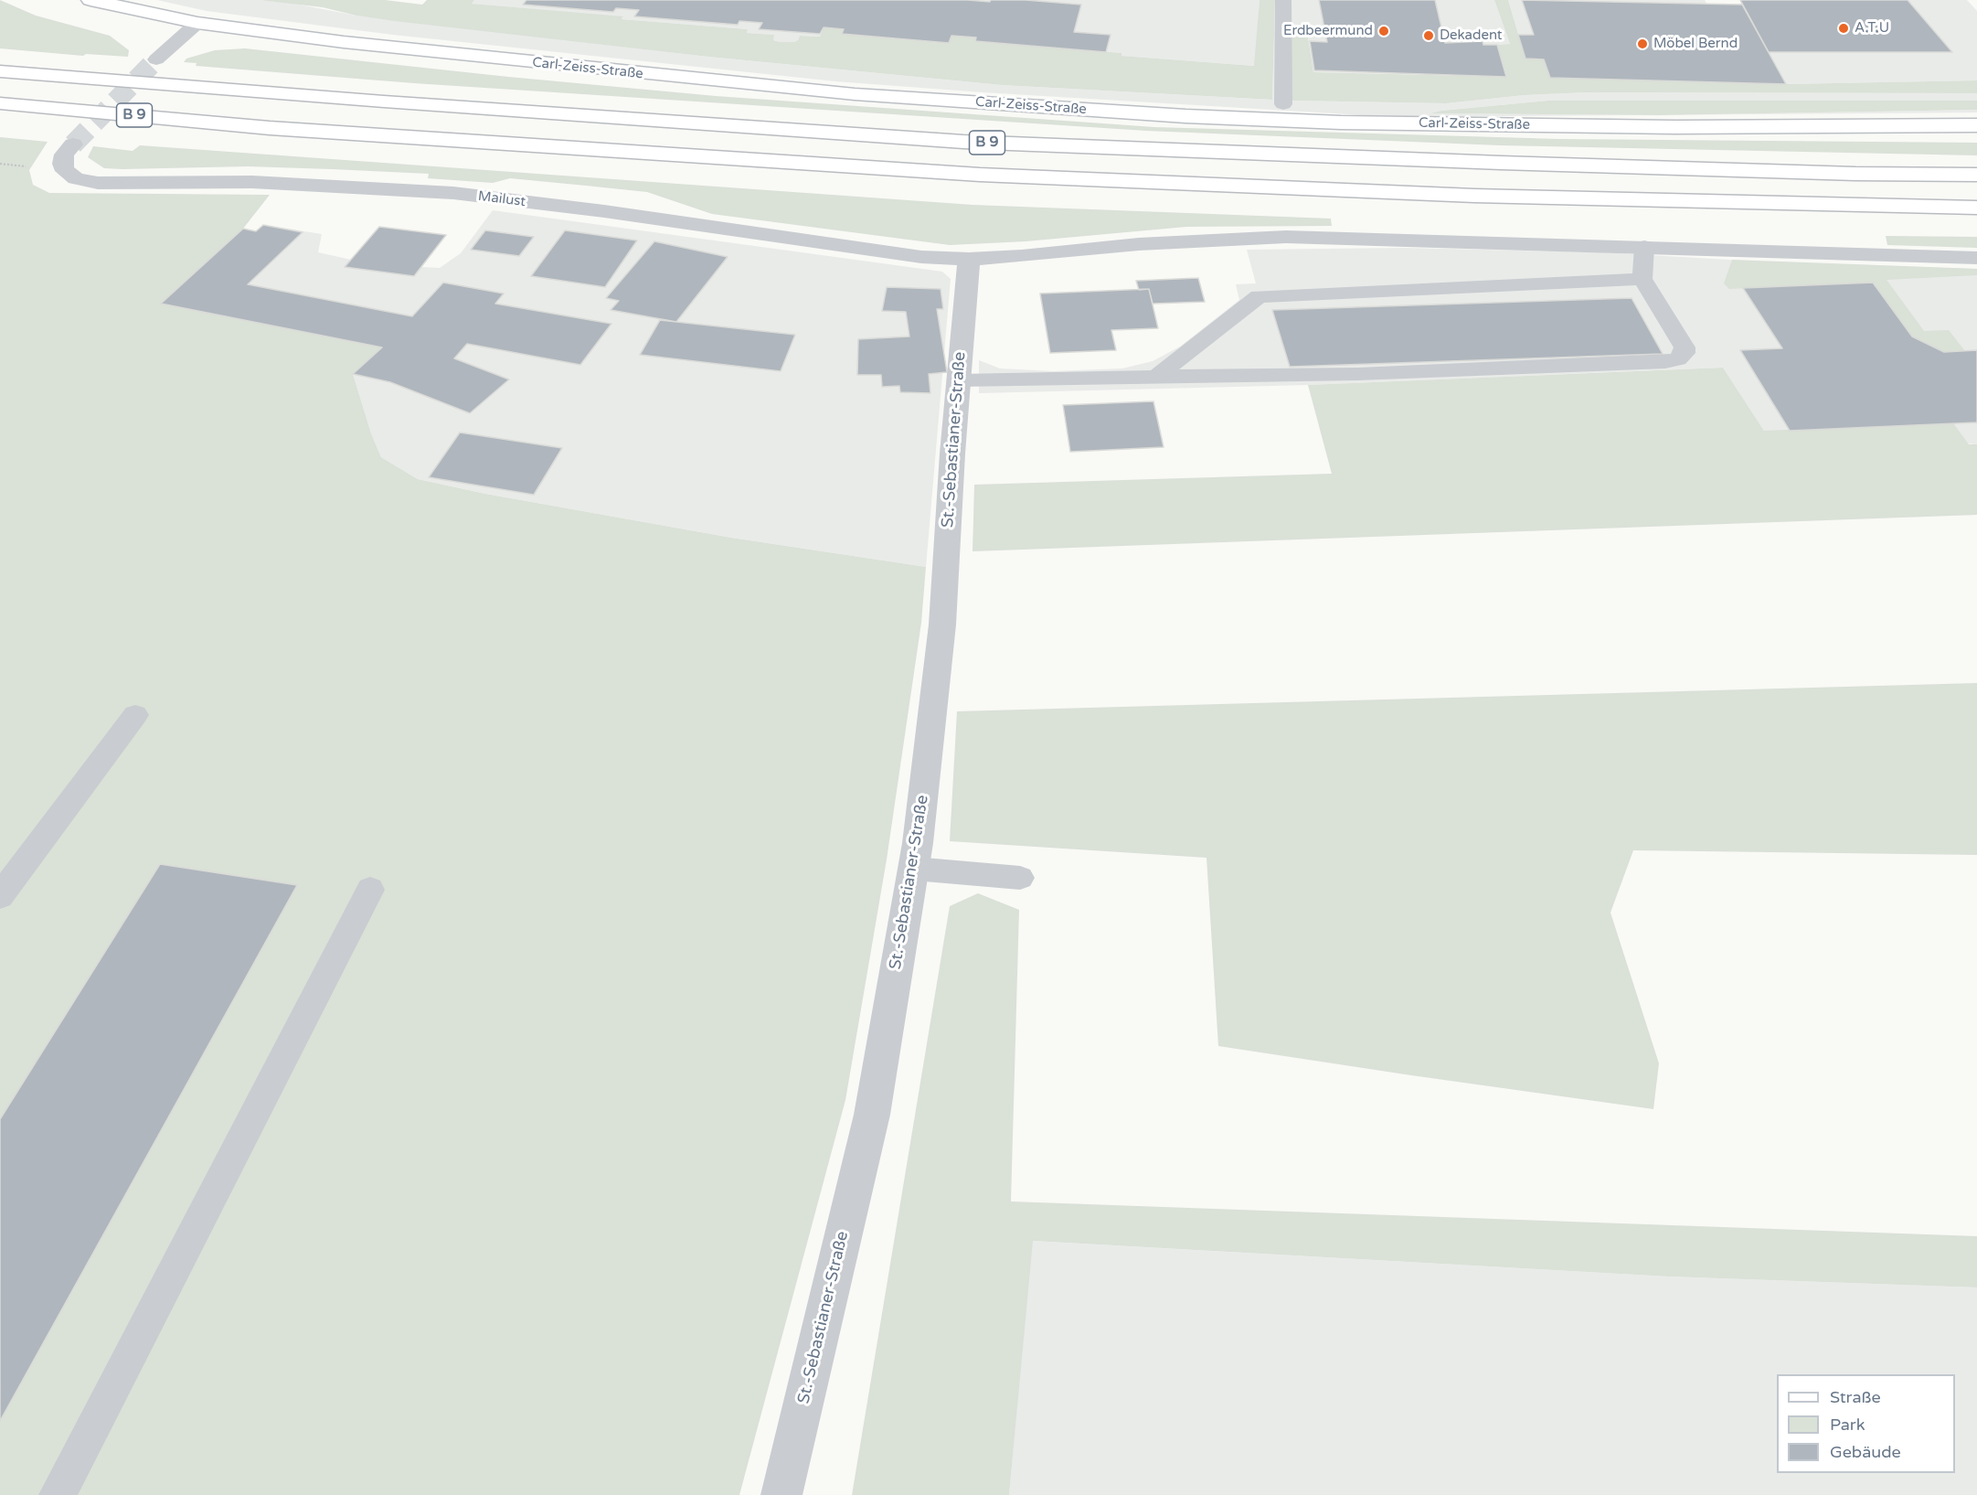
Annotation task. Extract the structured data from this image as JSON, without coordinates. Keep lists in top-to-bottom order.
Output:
{
  "streets": {
    "main road": ["Carl-Zeiss-Straße", "B 9"],
    "street": ["Mailust", "St.-Sebastianer-Straße"]
  },
  "crossings": [
    ["Mailust", "St.-Sebastianer-Straße"]
  ],
  "places": [
    "A.T.U",
    "Erdbeermund",
    "Dekadent",
    "Möbel Bernd"
  ],
  "legend": ["Straße", "Park", "Gebäude"]
}
